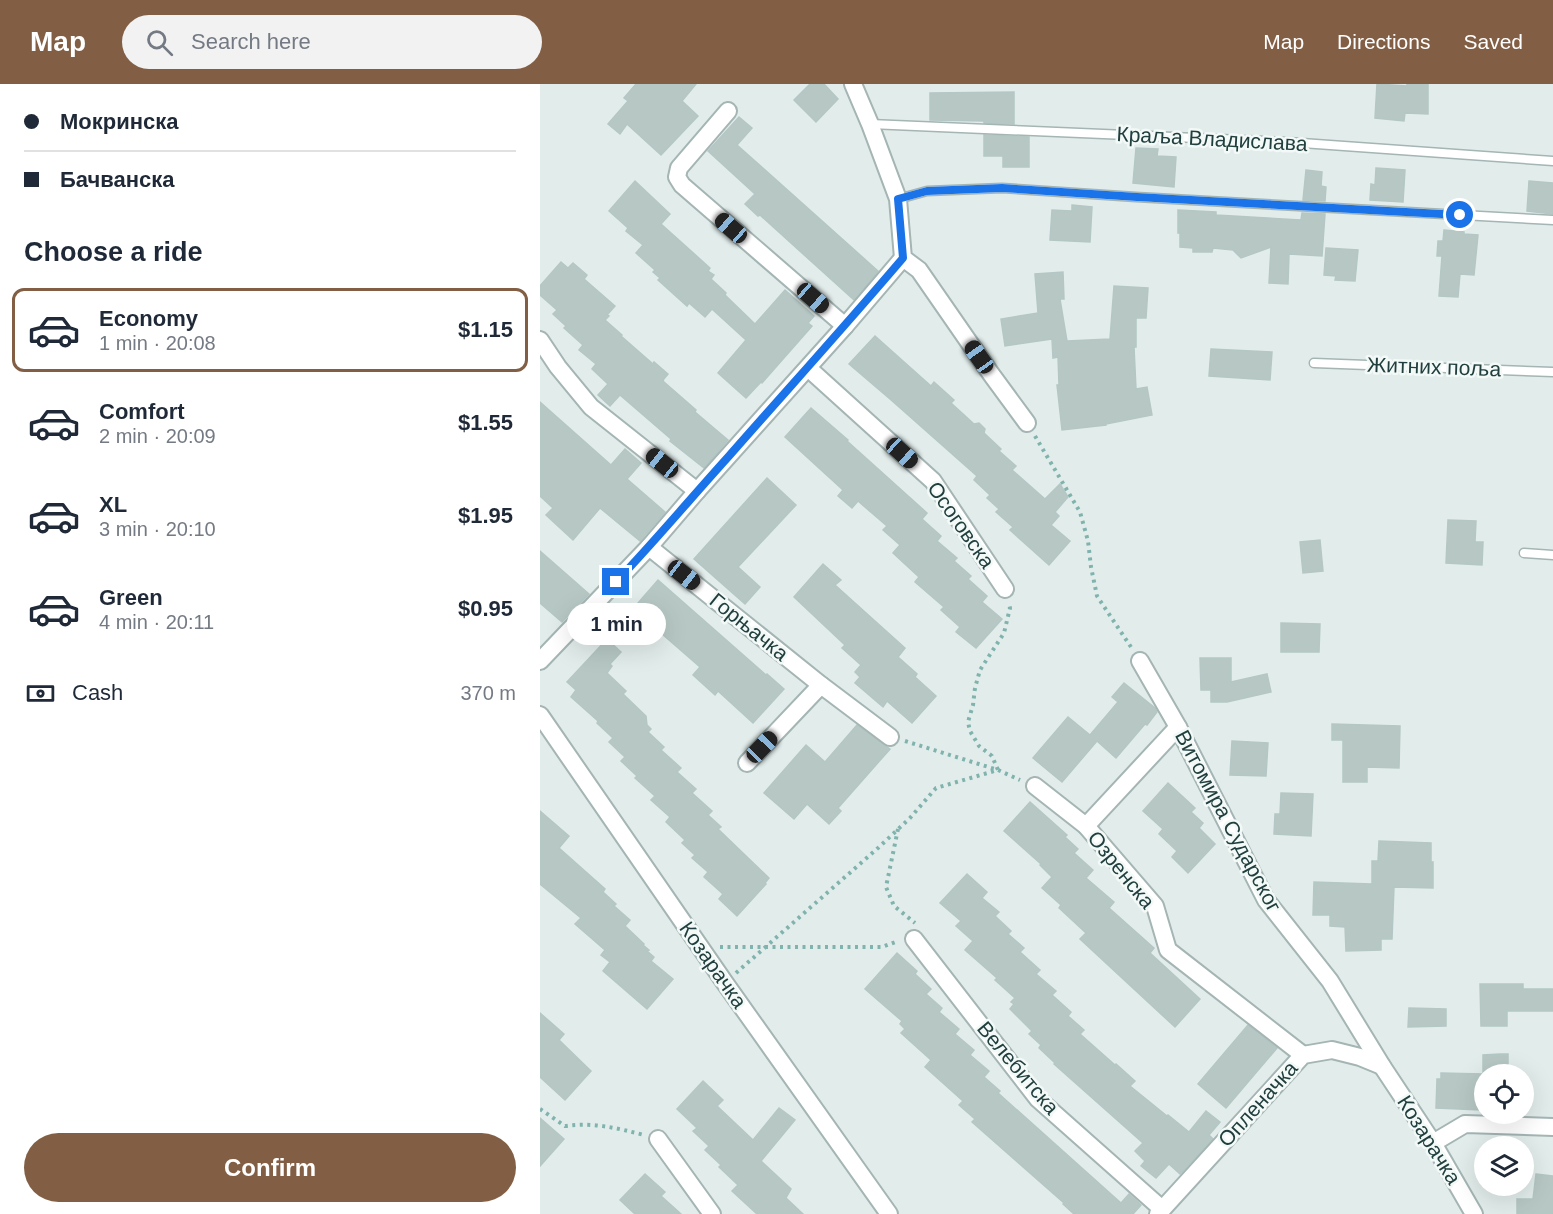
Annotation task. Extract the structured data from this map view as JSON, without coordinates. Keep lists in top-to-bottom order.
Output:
{
  "streets": {
    "street": [
      "Осоговска",
      "Горњачка",
      "Витомира Сударског",
      "Озренска",
      "Козарачка",
      "Велебитска",
      "Опленачка"
    ],
    "lane": ["Краља Владислава", "Житних поља"]
  },
  "crossings": [
    ["Витомира Сударског", "Козарачка"],
    ["Витомира Сударског", "Опленачка"],
    ["Озренска", "Опленачка"],
    ["Козарачка", "Опленачка"],
    ["Велебитска", "Опленачка"]
  ],
  "page": {
    "header": "Map",
    "search": "Search here",
    "nav": ["Map", "Directions", "Saved"],
    "banner": ["Мокринска", "Бачванска"],
    "heading": "Choose a ride",
    "list": [
      {
        "name": "Economy",
        "note": "1 min · 20:08",
        "value": "$1.15"
      },
      {
        "name": "Comfort",
        "note": "2 min · 20:09",
        "value": "$1.55"
      },
      {
        "name": "XL",
        "note": "3 min · 20:10",
        "value": "$1.95"
      },
      {
        "name": "Green",
        "note": "4 min · 20:11",
        "value": "$0.95"
      }
    ],
    "bubble": "1 min",
    "pay": ["Cash", "370 m"],
    "buttons": "Confirm"
  }
}
